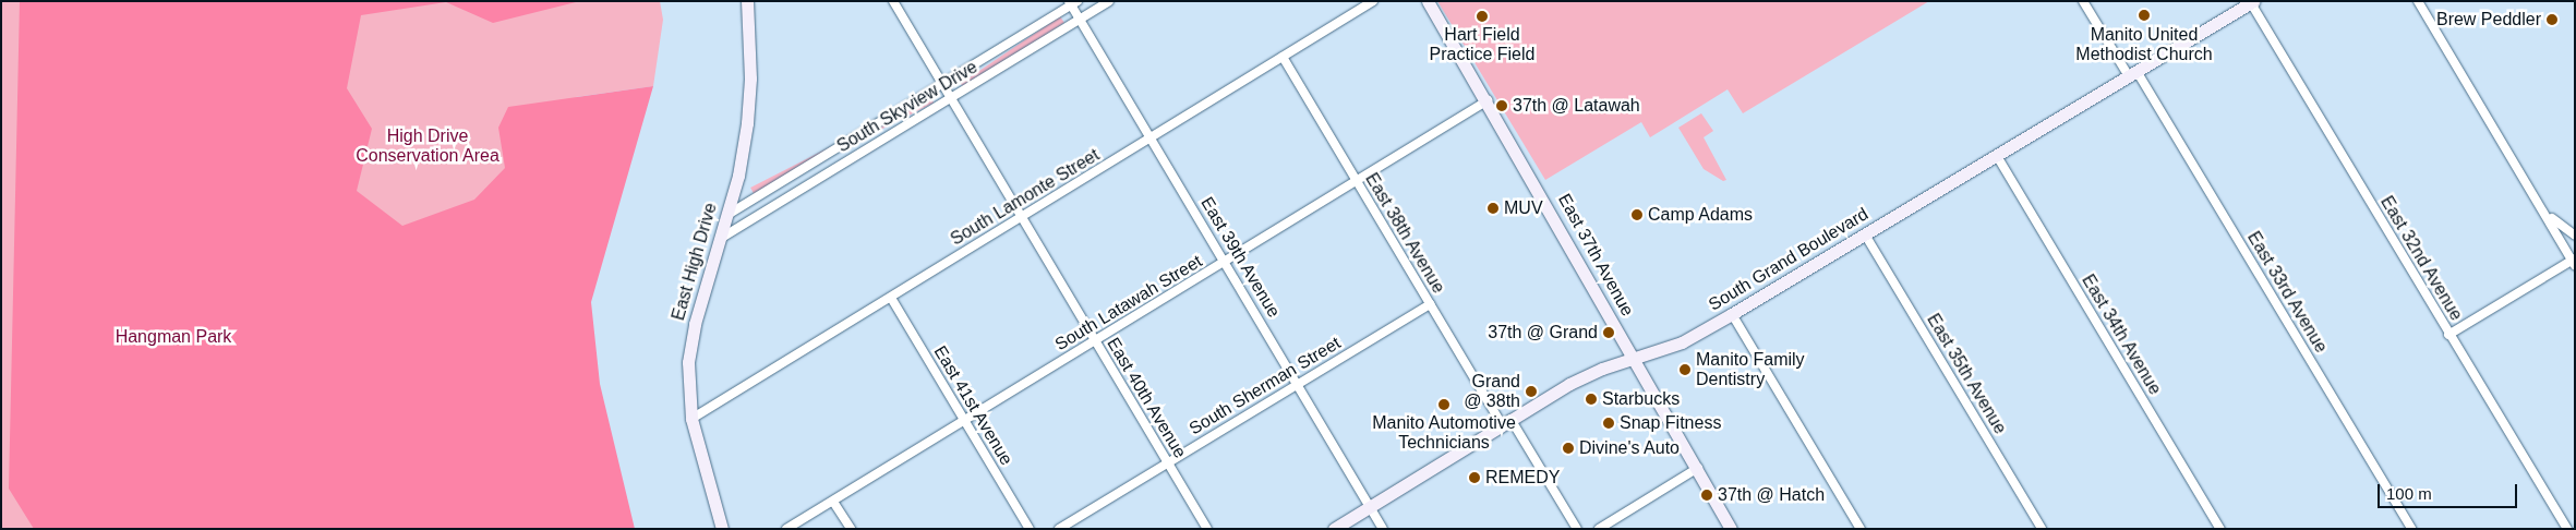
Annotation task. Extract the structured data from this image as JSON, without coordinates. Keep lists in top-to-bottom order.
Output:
{
  "streets": {
    "main road": ["East 37th Avenue", "South Grand Boulevard", "East High Drive"],
    "street": [
      "South Skyview Drive",
      "South Lamonte Street",
      "East 38th Avenue",
      "East 39th Avenue",
      "East 32nd Avenue",
      "East 33rd Avenue",
      "South Latawah Street",
      "East 34th Avenue",
      "East 35th Avenue",
      "South Sherman Street",
      "East 40th Avenue",
      "East 41st Avenue"
    ]
  },
  "crossings": [
    ["South Skyview Drive", "East 39th Avenue"],
    ["South Skyview Drive", "East High Drive"],
    ["South Skyview Drive", "East 40th Avenue"],
    ["South Lamonte Street", "East 38th Avenue"],
    ["South Lamonte Street", "East 39th Avenue"],
    ["South Lamonte Street", "East High Drive"],
    ["South Lamonte Street", "East 40th Avenue"],
    ["South Lamonte Street", "East 41st Avenue"],
    ["East 38th Avenue", "South Grand Boulevard"],
    ["East 38th Avenue", "South Latawah Street"],
    ["East 38th Avenue", "South Sherman Street"],
    ["East 37th Avenue", "South Grand Boulevard"],
    ["East 37th Avenue", "South Latawah Street"],
    ["East 39th Avenue", "South Grand Boulevard"],
    ["East 39th Avenue", "South Latawah Street"],
    ["East 39th Avenue", "South Sherman Street"],
    ["East 32nd Avenue", "South Grand Boulevard"],
    ["South Grand Boulevard", "East 33rd Avenue"],
    ["South Grand Boulevard", "East 34th Avenue"],
    ["South Grand Boulevard", "East 35th Avenue"],
    ["South Latawah Street", "East 40th Avenue"],
    ["South Latawah Street", "East 41st Avenue"],
    ["South Sherman Street", "East 40th Avenue"]
  ],
  "parks": ["High Drive Conservation Area", "Hangman Park"],
  "places": [
    "Manito United Methodist Church",
    "Hart Field Practice Field",
    "Brew Peddler",
    "37th @ Latawah",
    "MUV",
    "Camp Adams",
    "37th @ Grand",
    "Manito Family Dentistry",
    "Grand @ 38th",
    "Starbucks",
    "Manito Automotive Technicians",
    "Snap Fitness",
    "Divine's Auto",
    "REMEDY",
    "37th @ Hatch"
  ],
  "scale_bar": "100 m"
}
